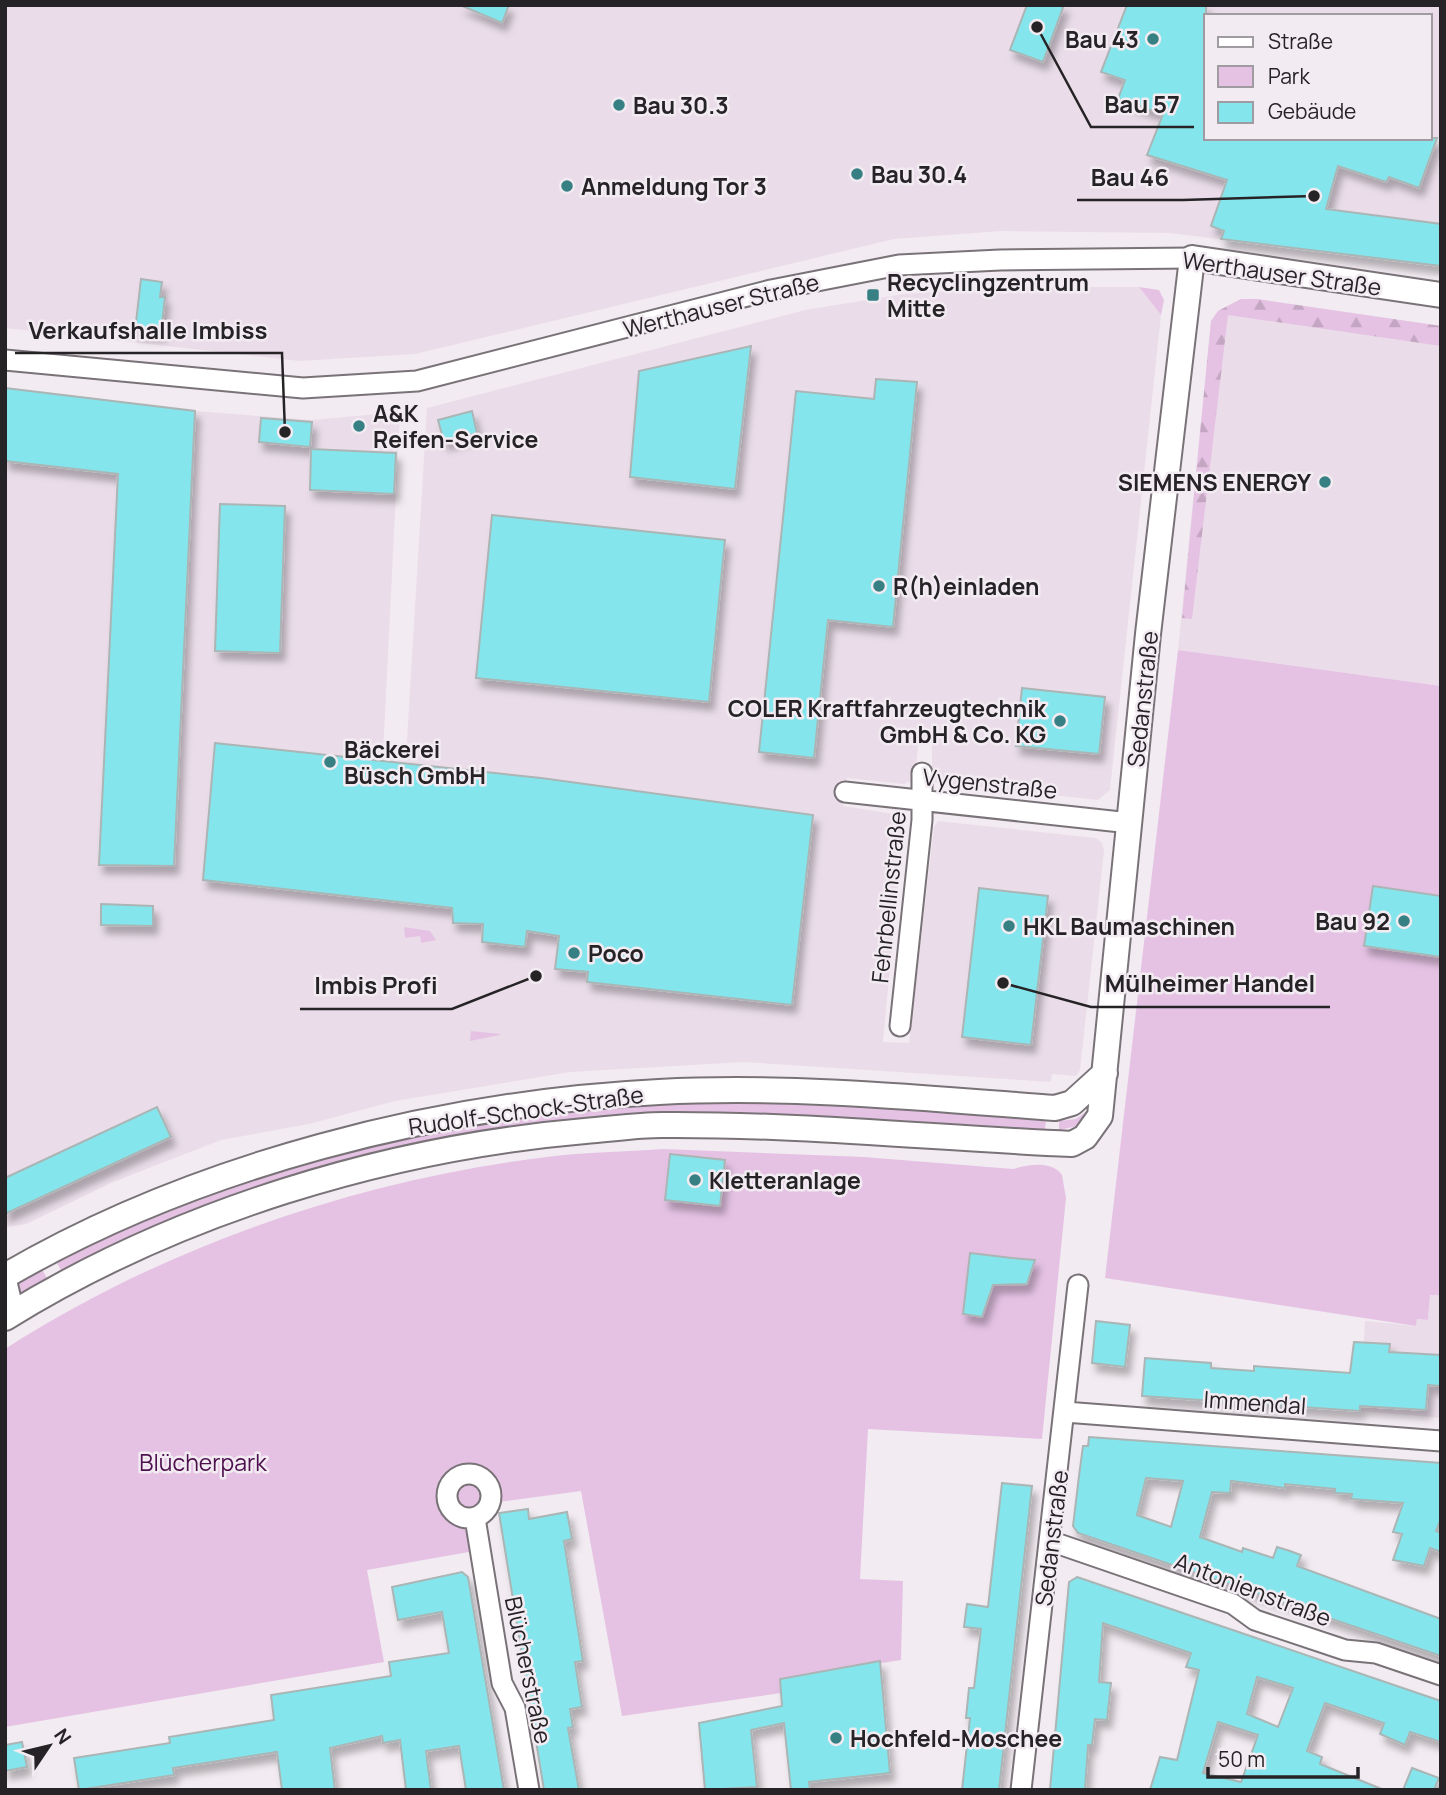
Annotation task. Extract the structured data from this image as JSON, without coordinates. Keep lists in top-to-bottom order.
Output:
{
  "streets": {
    "main road": ["Werthauser Straße", "Sedanstraße", "Rudolf-Schock-Straße"],
    "street": [
      "Vygenstraße",
      "Fehrbellinstraße",
      "Immendal",
      "Antonienstraße",
      "Blücherstraße"
    ]
  },
  "crossings": [
    ["Werthauser Straße", "Sedanstraße"],
    ["Sedanstraße", "Vygenstraße"],
    ["Sedanstraße", "Rudolf-Schock-Straße"],
    ["Sedanstraße", "Immendal"],
    ["Sedanstraße", "Antonienstraße"],
    ["Vygenstraße", "Fehrbellinstraße"]
  ],
  "parks": ["Blücherpark"],
  "places": {
    "other": [
      "Bau 57",
      "Bau 43",
      "Bau 30.3",
      "Bau 30.4",
      "Anmeldung Tor 3",
      "Bau 46",
      "A&K Reifen-Service",
      "Verkaufshalle Imbiss",
      "SIEMENS ENERGY",
      "R(h)einladen",
      "COLER Kraftfahrzeugtechnik GmbH & Co. KG",
      "Bäckerei Büsch GmbH",
      "Bau 92",
      "HKL Baumaschinen",
      "Poco",
      "Imbis Profi",
      "Mülheimer Handel",
      "Kletteranlage",
      "Hochfeld-Moschee"
    ],
    "transit": ["Recyclingzentrum Mitte"]
  },
  "legend": ["Straße", "Park", "Gebäude"],
  "scale_bar": "50 m",
  "north": "top right"
}
